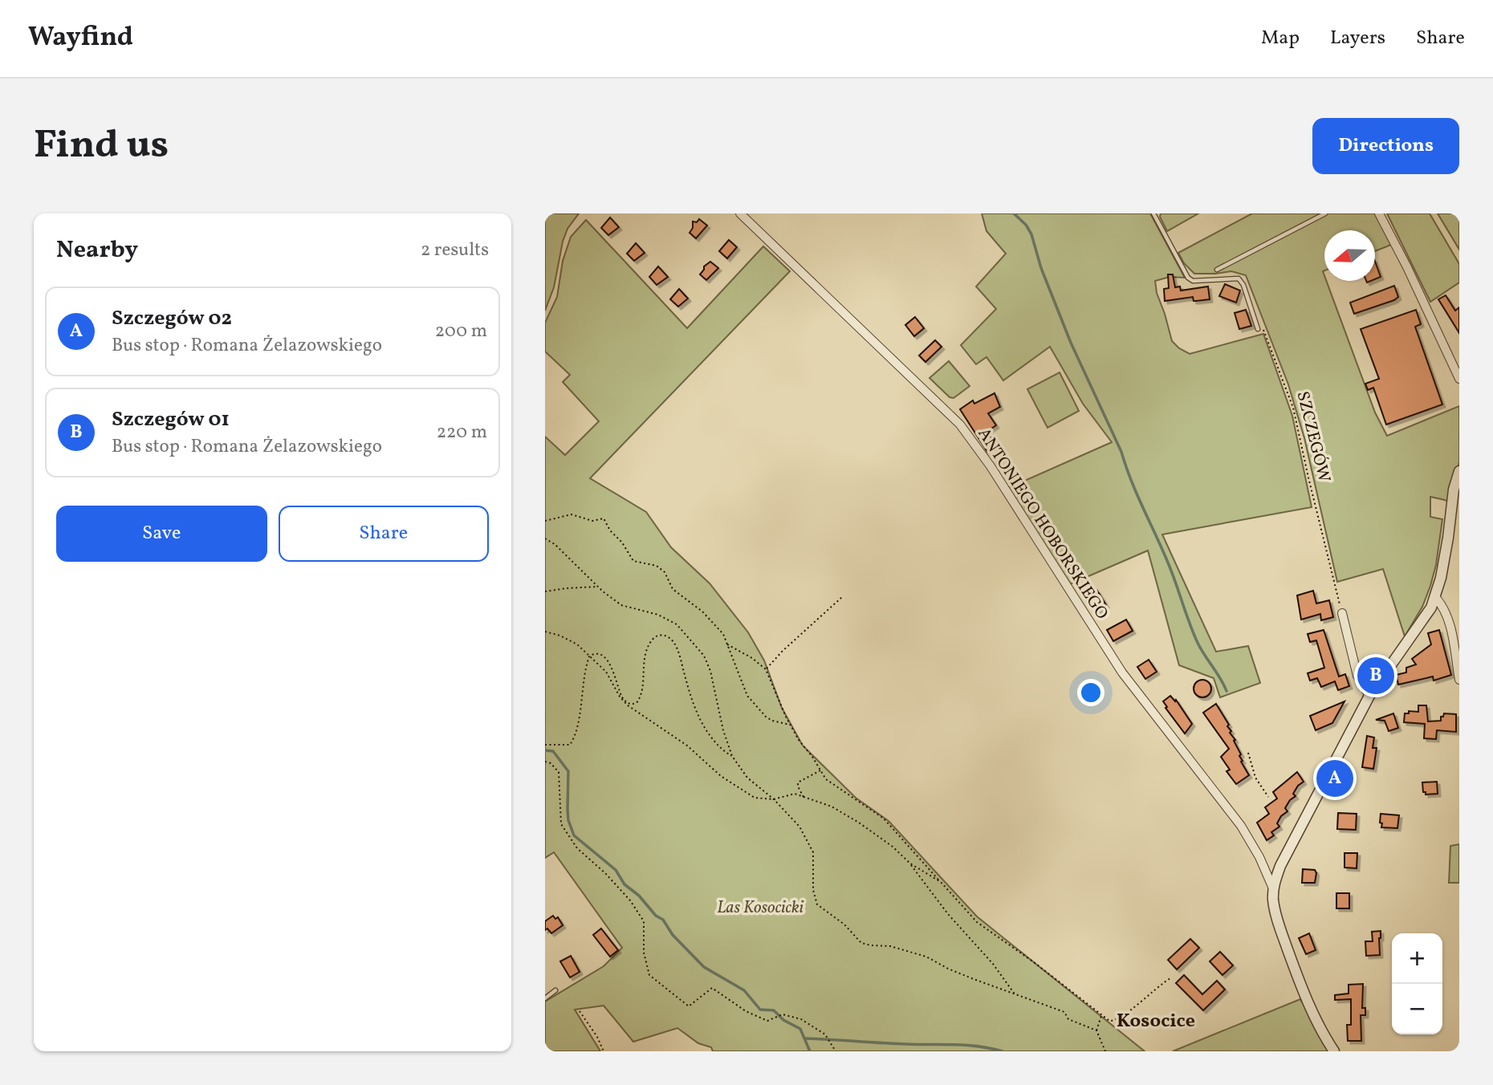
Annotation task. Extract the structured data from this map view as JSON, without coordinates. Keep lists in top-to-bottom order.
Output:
{
  "streets": {
    "street": ["ANTONIEGO HOBORSKIEGO"],
    "path": ["SZCZEGÓW"]
  },
  "districts": ["Kosocice"],
  "parks": ["Las Kosocicki"],
  "north": "left",
  "page": {
    "header": "Wayfind",
    "nav": ["Map", "Layers", "Share"],
    "buttons": [
      "Directions",
      ["Save", "Share"]
    ],
    "title": "Find us",
    "heading": ["Nearby", "2 results"],
    "list": [
      {
        "mark": "A",
        "name": "Szczegów 02",
        "note": "Bus stop · Romana Żelazowskiego",
        "value": "200 m"
      },
      {
        "mark": "B",
        "name": "Szczegów 01",
        "note": "Bus stop · Romana Żelazowskiego",
        "value": "220 m"
      }
    ],
    "pins": ["B", "A"],
    "map_buttons": ["+", "−"]
  }
}
